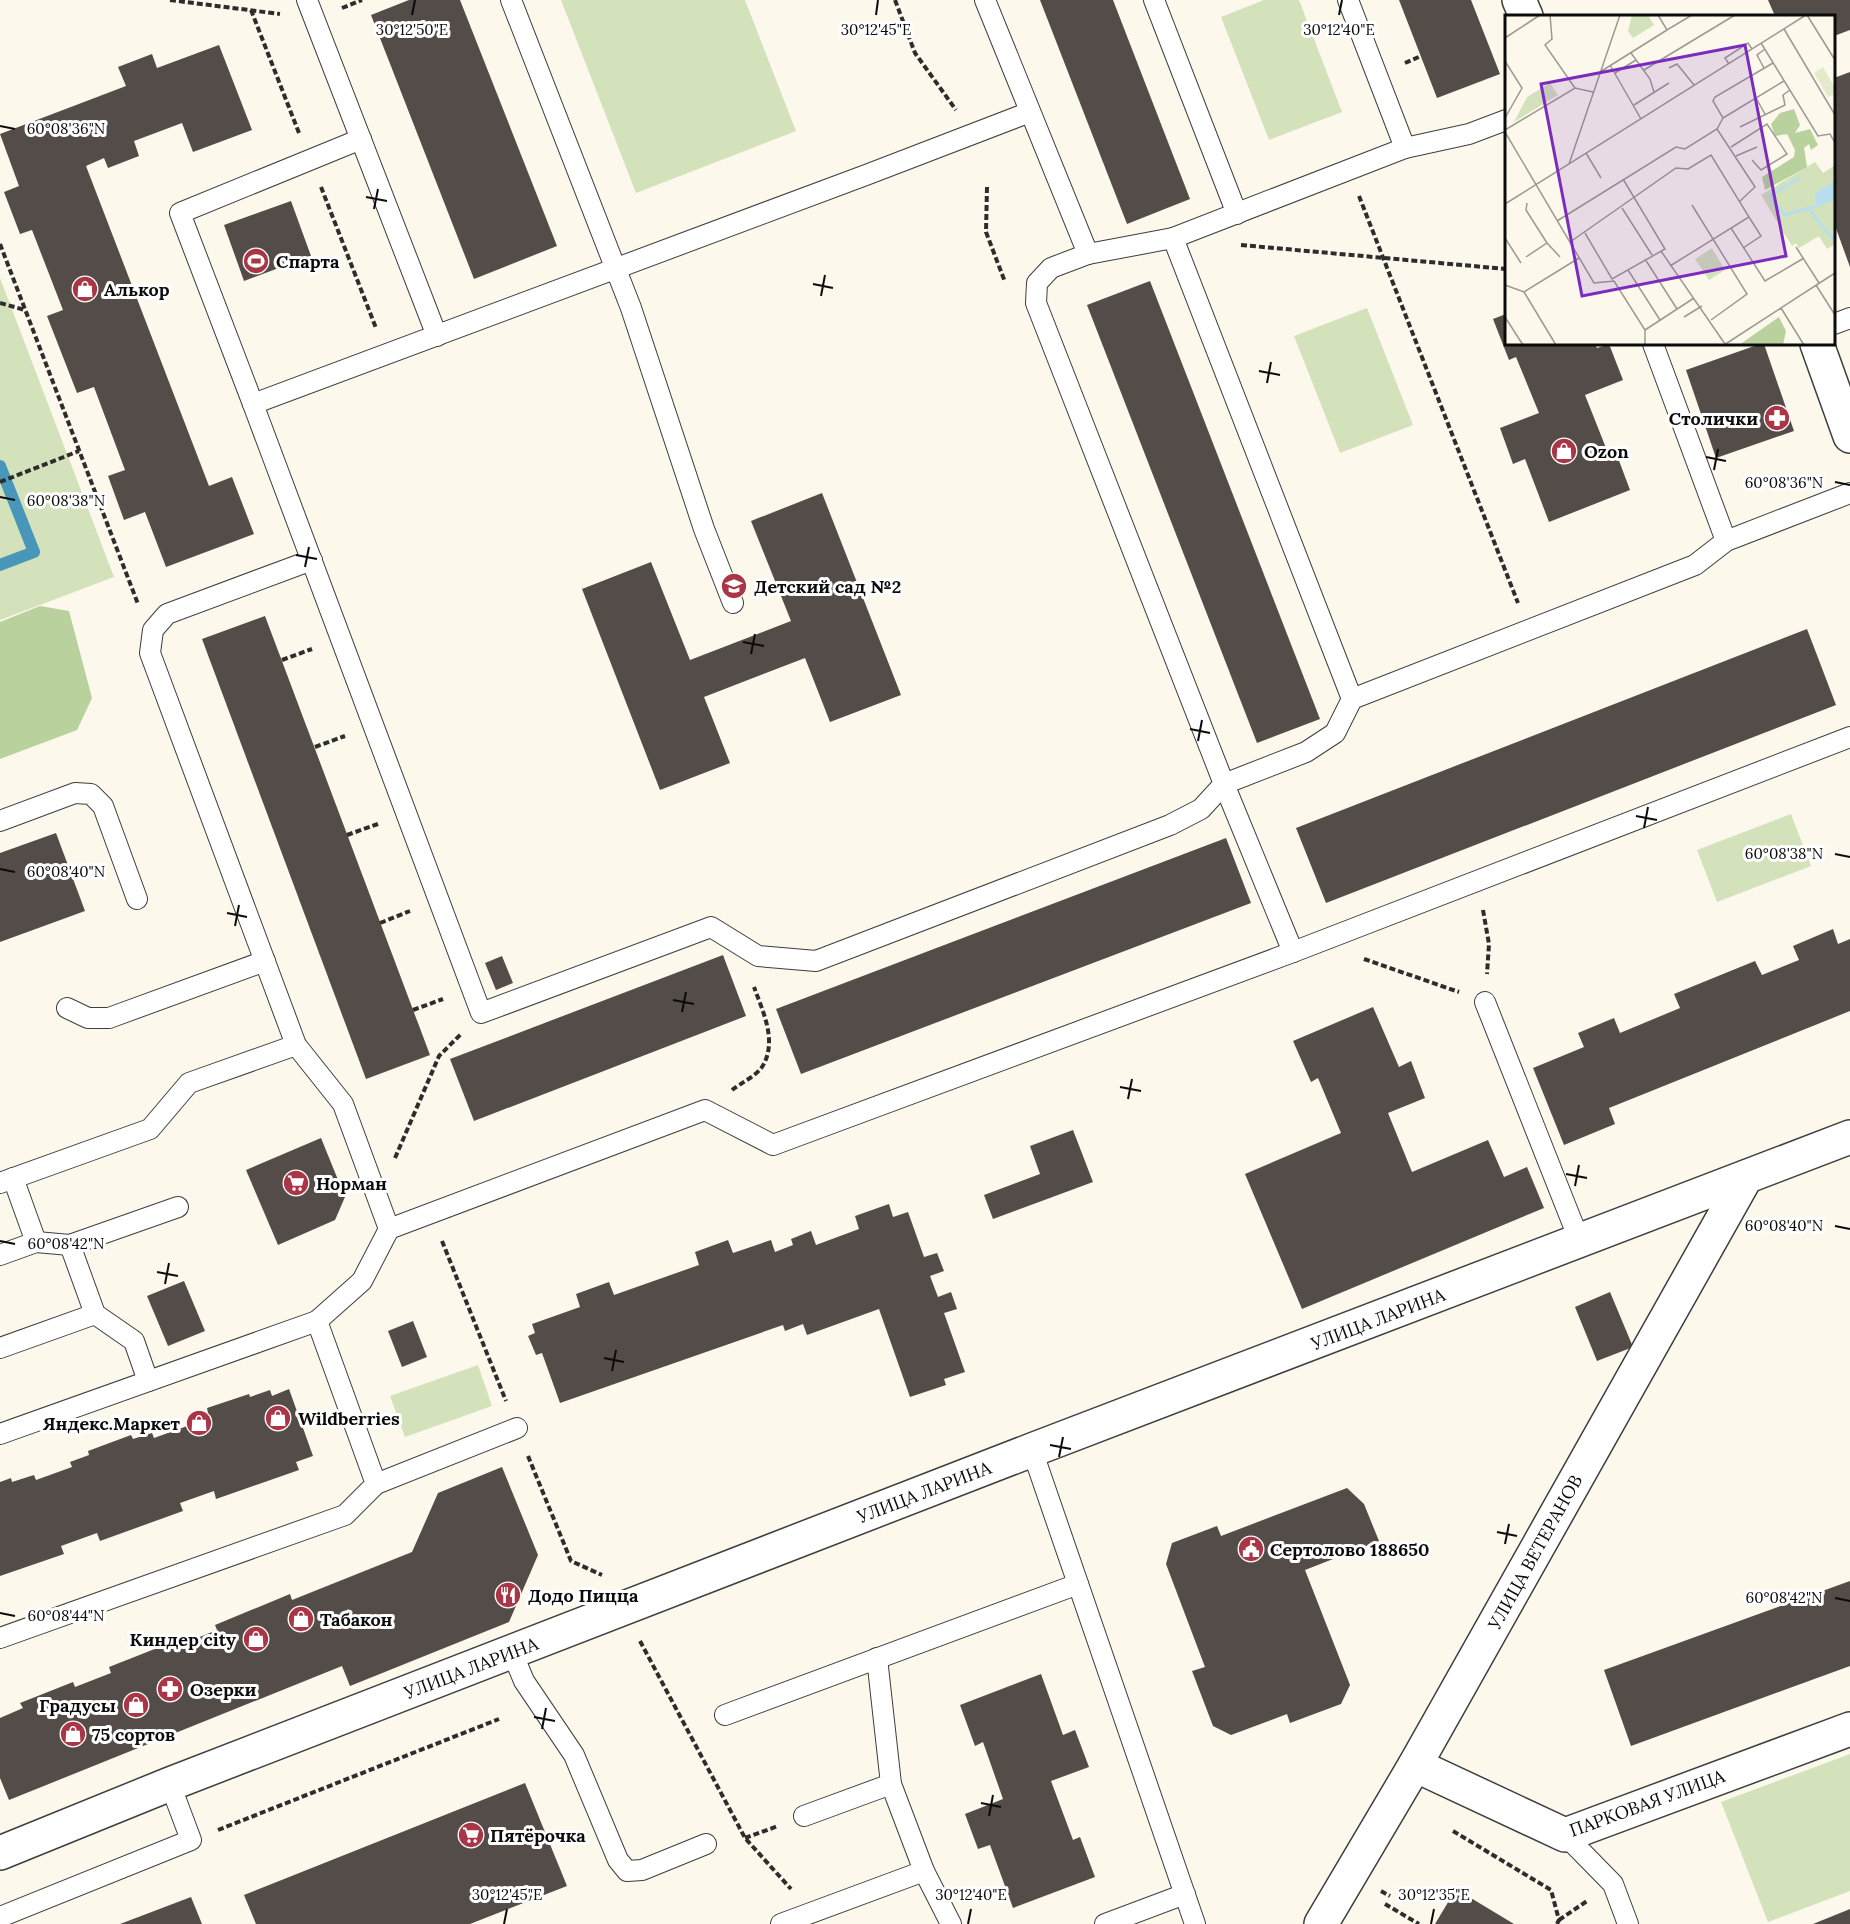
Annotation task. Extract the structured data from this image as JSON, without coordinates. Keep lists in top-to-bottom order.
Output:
{
  "streets": {
    "street": ["УЛИЦА ЛАРИНА", "УЛИЦА ВЕТЕРАНОВ", "ПАРКОВАЯ УЛИЦА"]
  },
  "crossings": [
    ["УЛИЦА ЛАРИНА", "УЛИЦА ВЕТЕРАНОВ"],
    ["УЛИЦА ВЕТЕРАНОВ", "ПАРКОВАЯ УЛИЦА"]
  ],
  "places": {
    "sports": ["Спарта"],
    "shop": [
      "Алькор",
      "Ozon",
      "Wildberries",
      "Яндекс.Маркет",
      "Табакон",
      "Киндер city",
      "Градусы",
      "75 сортов"
    ],
    "pharmacy": ["Столички", "Озерки"],
    "school or university": ["Детский сад №2"],
    "supermarket": ["Норман", "Пятёрочка"],
    "public building": ["Сертолово 188650"],
    "restaurant": ["Додо Пицца"]
  },
  "coordinates": [
    "30°12'50\"E",
    "30°12'45\"E",
    "30°12'40\"E",
    "60°08'36\"N",
    "60°08'38\"N",
    "60°08'40\"N",
    "60°08'42\"N",
    "60°08'44\"N",
    "30°12'35\"E"
  ]
}
